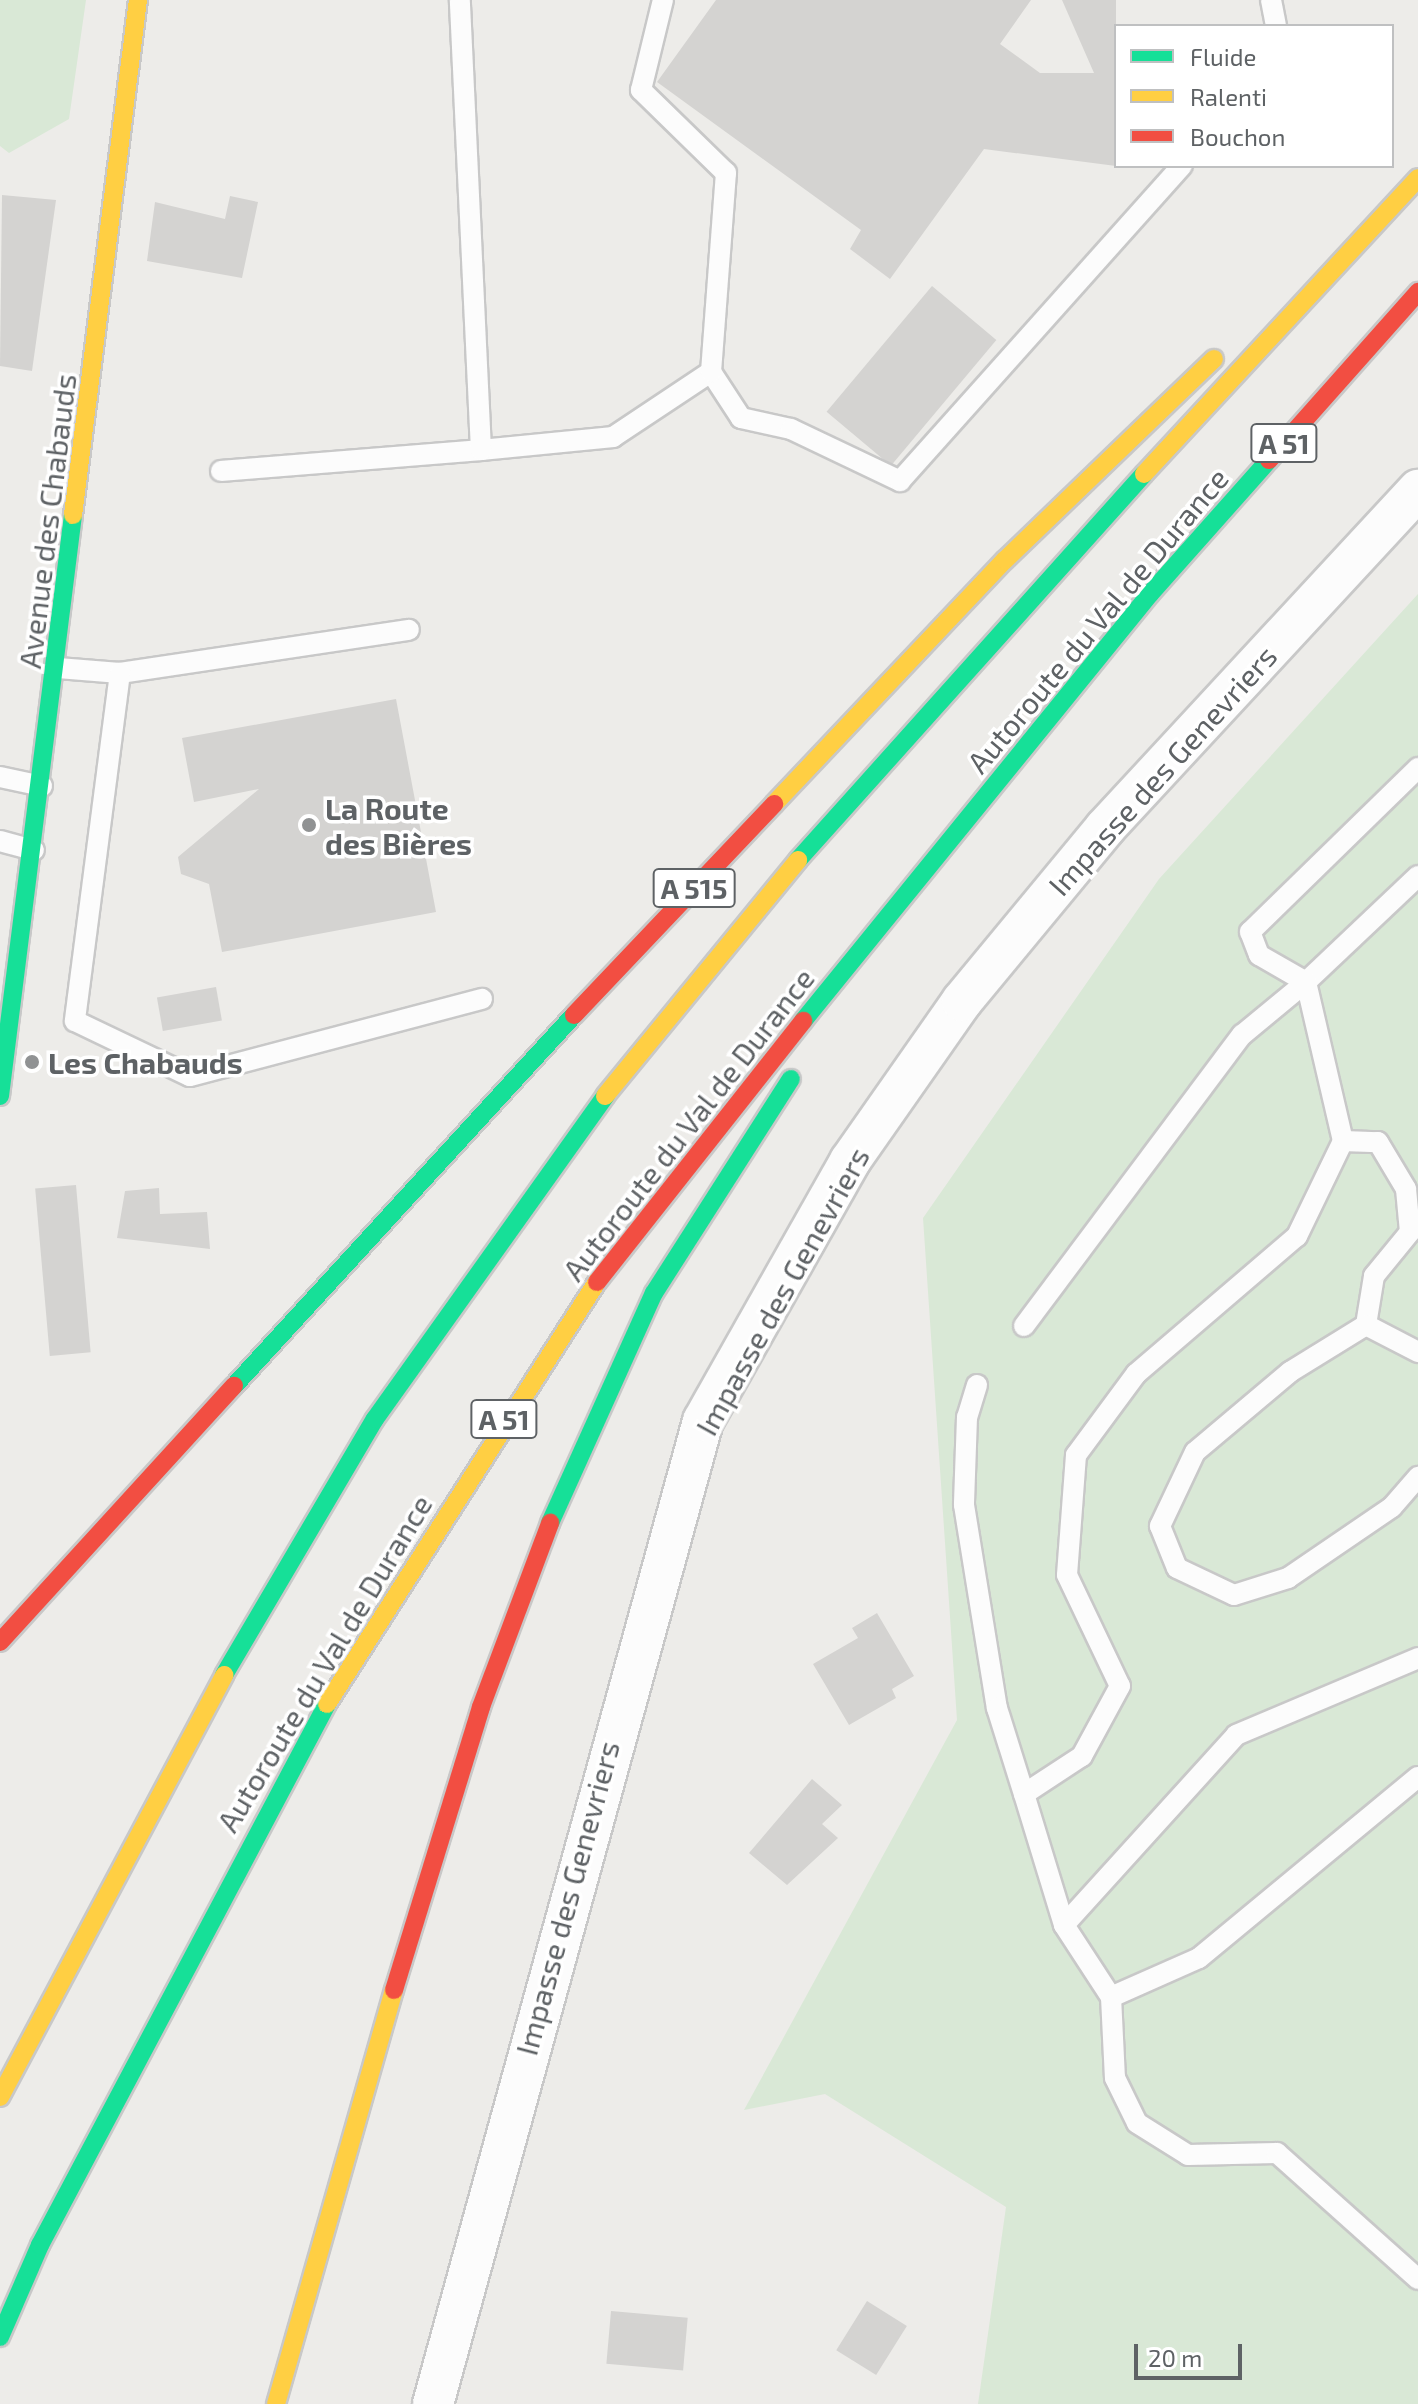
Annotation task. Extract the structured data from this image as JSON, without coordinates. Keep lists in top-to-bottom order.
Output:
{
  "streets": {
    "main road": [
      "A 51",
      "Avenue des Chabauds",
      "Autoroute du Val de Durance",
      "A 515"
    ],
    "street": ["Impasse des Genevriers"]
  },
  "places": ["La Route des Bières", "Les Chabauds"],
  "legend": ["Fluide", "Ralenti", "Bouchon"],
  "scale_bar": "20 m"
}
